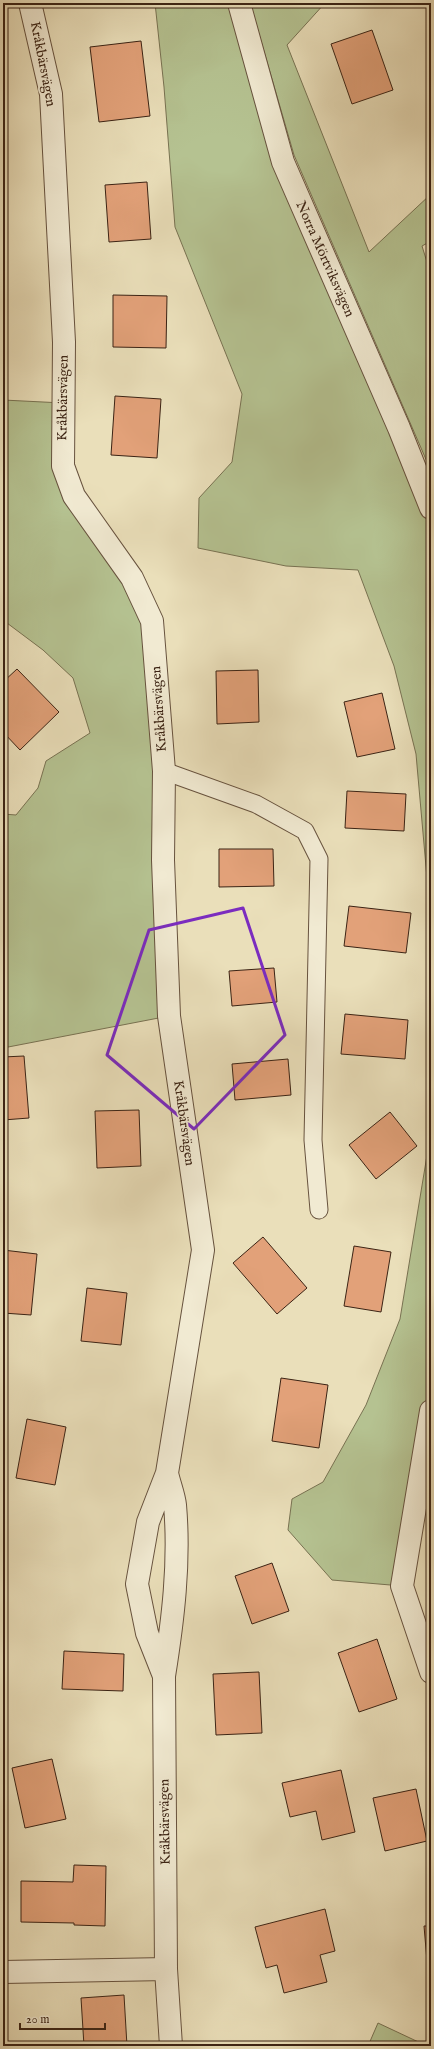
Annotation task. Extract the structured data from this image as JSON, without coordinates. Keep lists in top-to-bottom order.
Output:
{
  "streets": {
    "street": ["Kråkbärsvägen", "Norra Mörtviksvägen"]
  },
  "scale_bar": "20 m"
}
